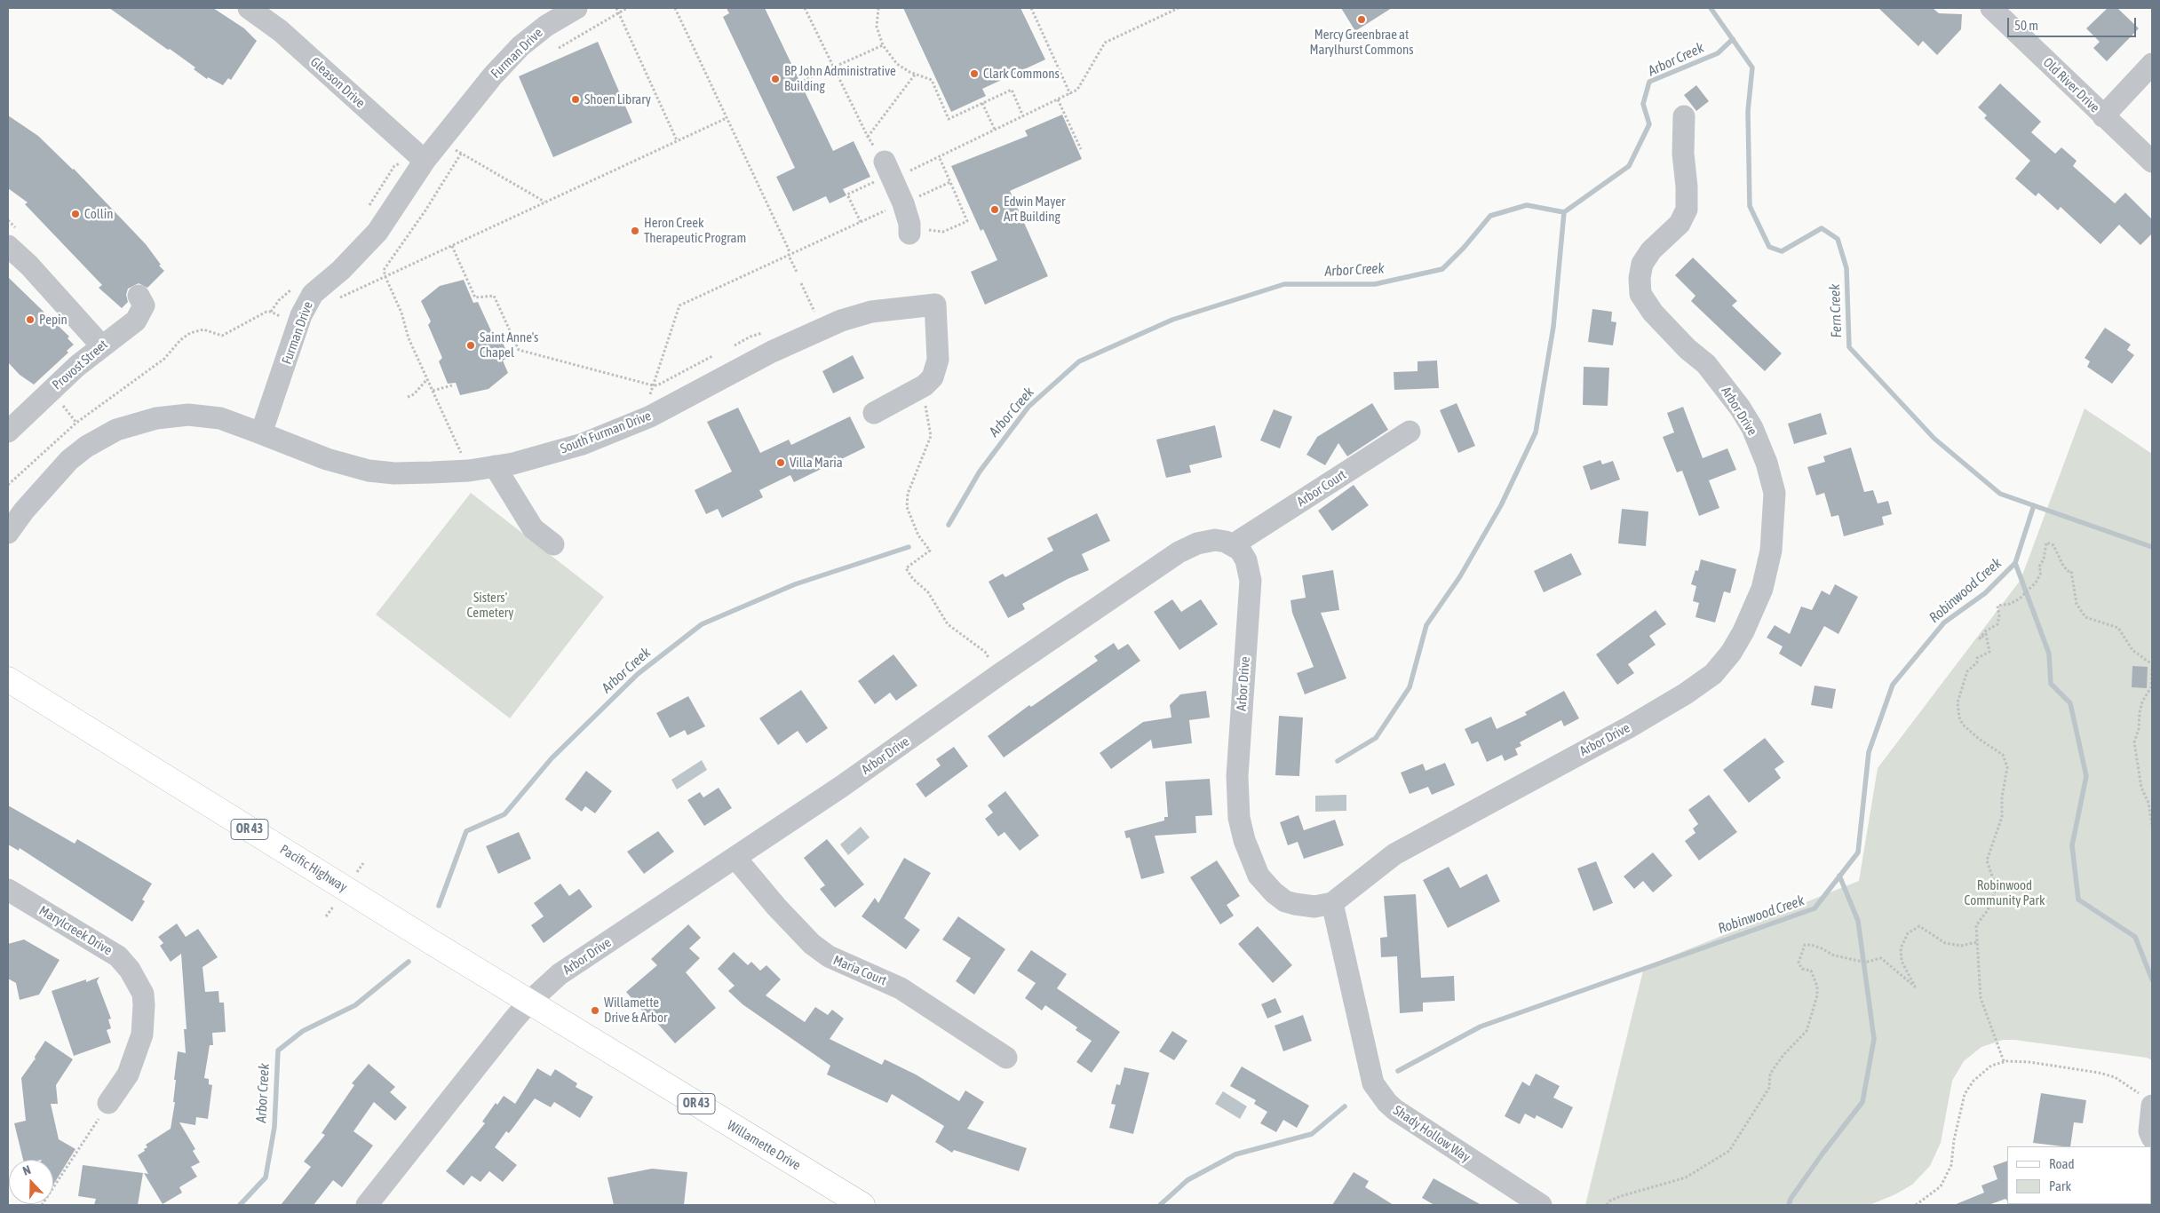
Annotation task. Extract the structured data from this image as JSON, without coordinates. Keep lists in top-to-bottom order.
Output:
{
  "streets": {
    "main road": ["OR 43", "Pacific Highway", "Willamette Drive"],
    "street": [
      "Furman Drive",
      "Gleason Drive",
      "Old River Drive",
      "Provost Street",
      "Arbor Drive",
      "South Furman Drive",
      "Arbor Court",
      "Marylcreek Drive",
      "Maria Court",
      "Shady Hollow Way"
    ]
  },
  "crossings": [
    ["Furman Drive", "Gleason Drive"],
    ["Furman Drive", "South Furman Drive"],
    ["Arbor Drive", "Arbor Court"],
    ["Arbor Drive", "Pacific Highway"],
    ["Arbor Drive", "Maria Court"],
    ["Arbor Drive", "Shady Hollow Way"],
    ["Arbor Drive", "Willamette Drive"],
    ["Pacific Highway", "Willamette Drive"]
  ],
  "water": ["Arbor Creek", "Fern Creek", "Robinwood Creek"],
  "parks": ["Sisters' Cemetery", "Robinwood Community Park"],
  "places": [
    "Mercy Greenbrae at Marylhurst Commons",
    "Clark Commons",
    "BP John Administrative Building",
    "Shoen Library",
    "Edwin Mayer Art Building",
    "Collin",
    "Heron Creek Therapeutic Program",
    "Pepin",
    "Saint Anne's Chapel",
    "Villa Maria",
    "Willamette Drive & Arbor"
  ],
  "legend": ["Road", "Park"],
  "scale_bar": "50 m",
  "north": "top"
}
